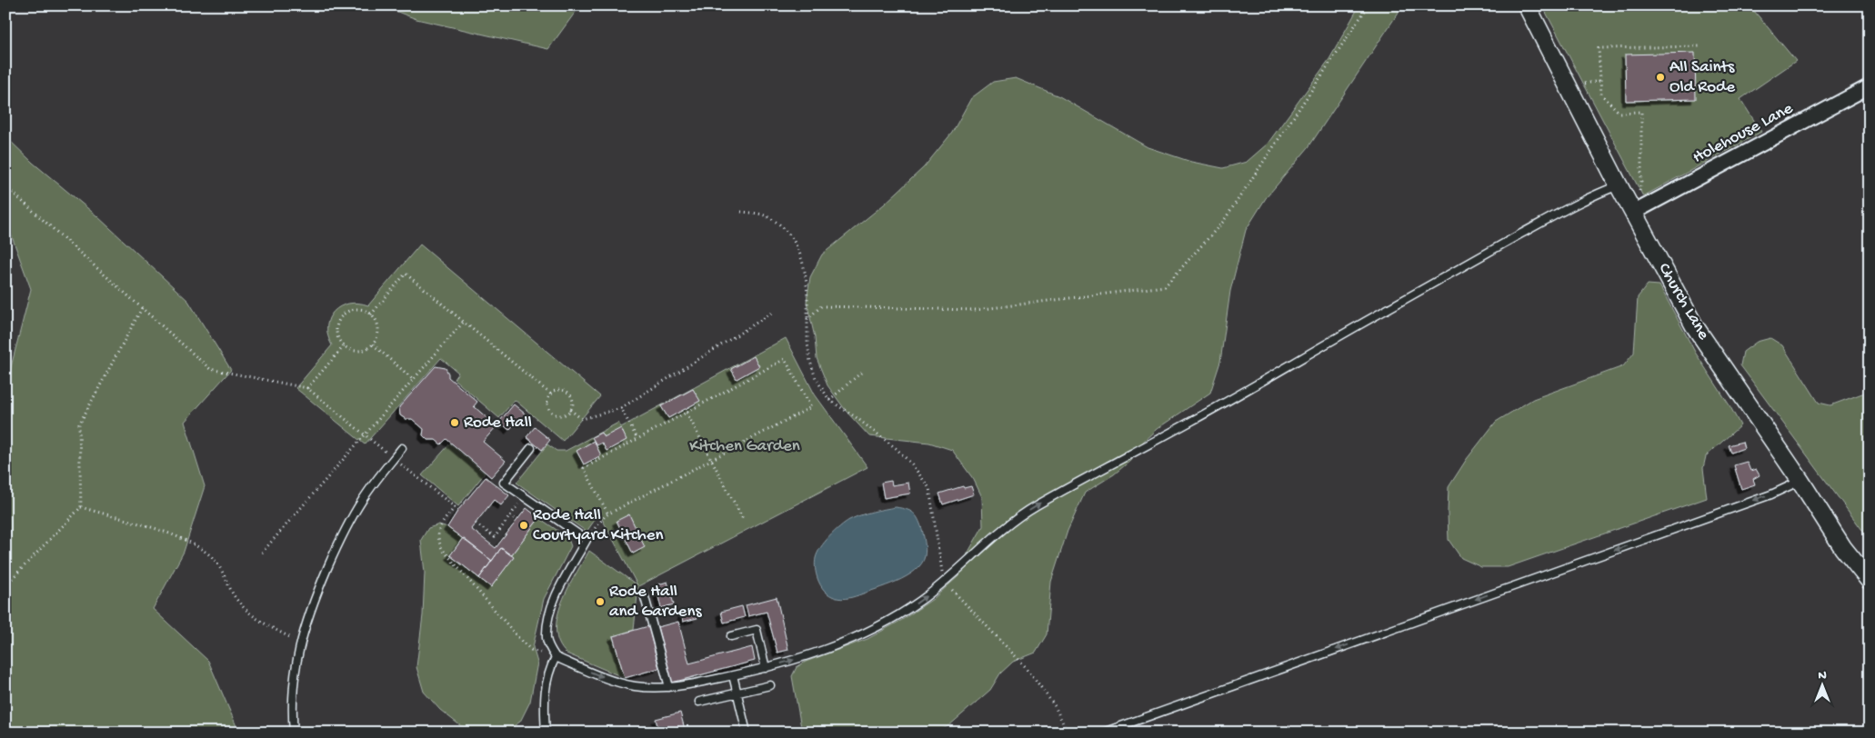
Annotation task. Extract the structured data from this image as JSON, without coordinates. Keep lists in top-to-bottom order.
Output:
{
  "streets": {
    "street": ["Holehouse Lane", "Church Lane"]
  },
  "crossings": [
    ["Holehouse Lane", "Church Lane"]
  ],
  "parks": ["Kitchen Garden"],
  "places": [
    "All Saints Old Rode",
    "Rode Hall",
    "Rode Hall Courtyard Kitchen",
    "Rode Hall and Gardens"
  ],
  "north": "top"
}
